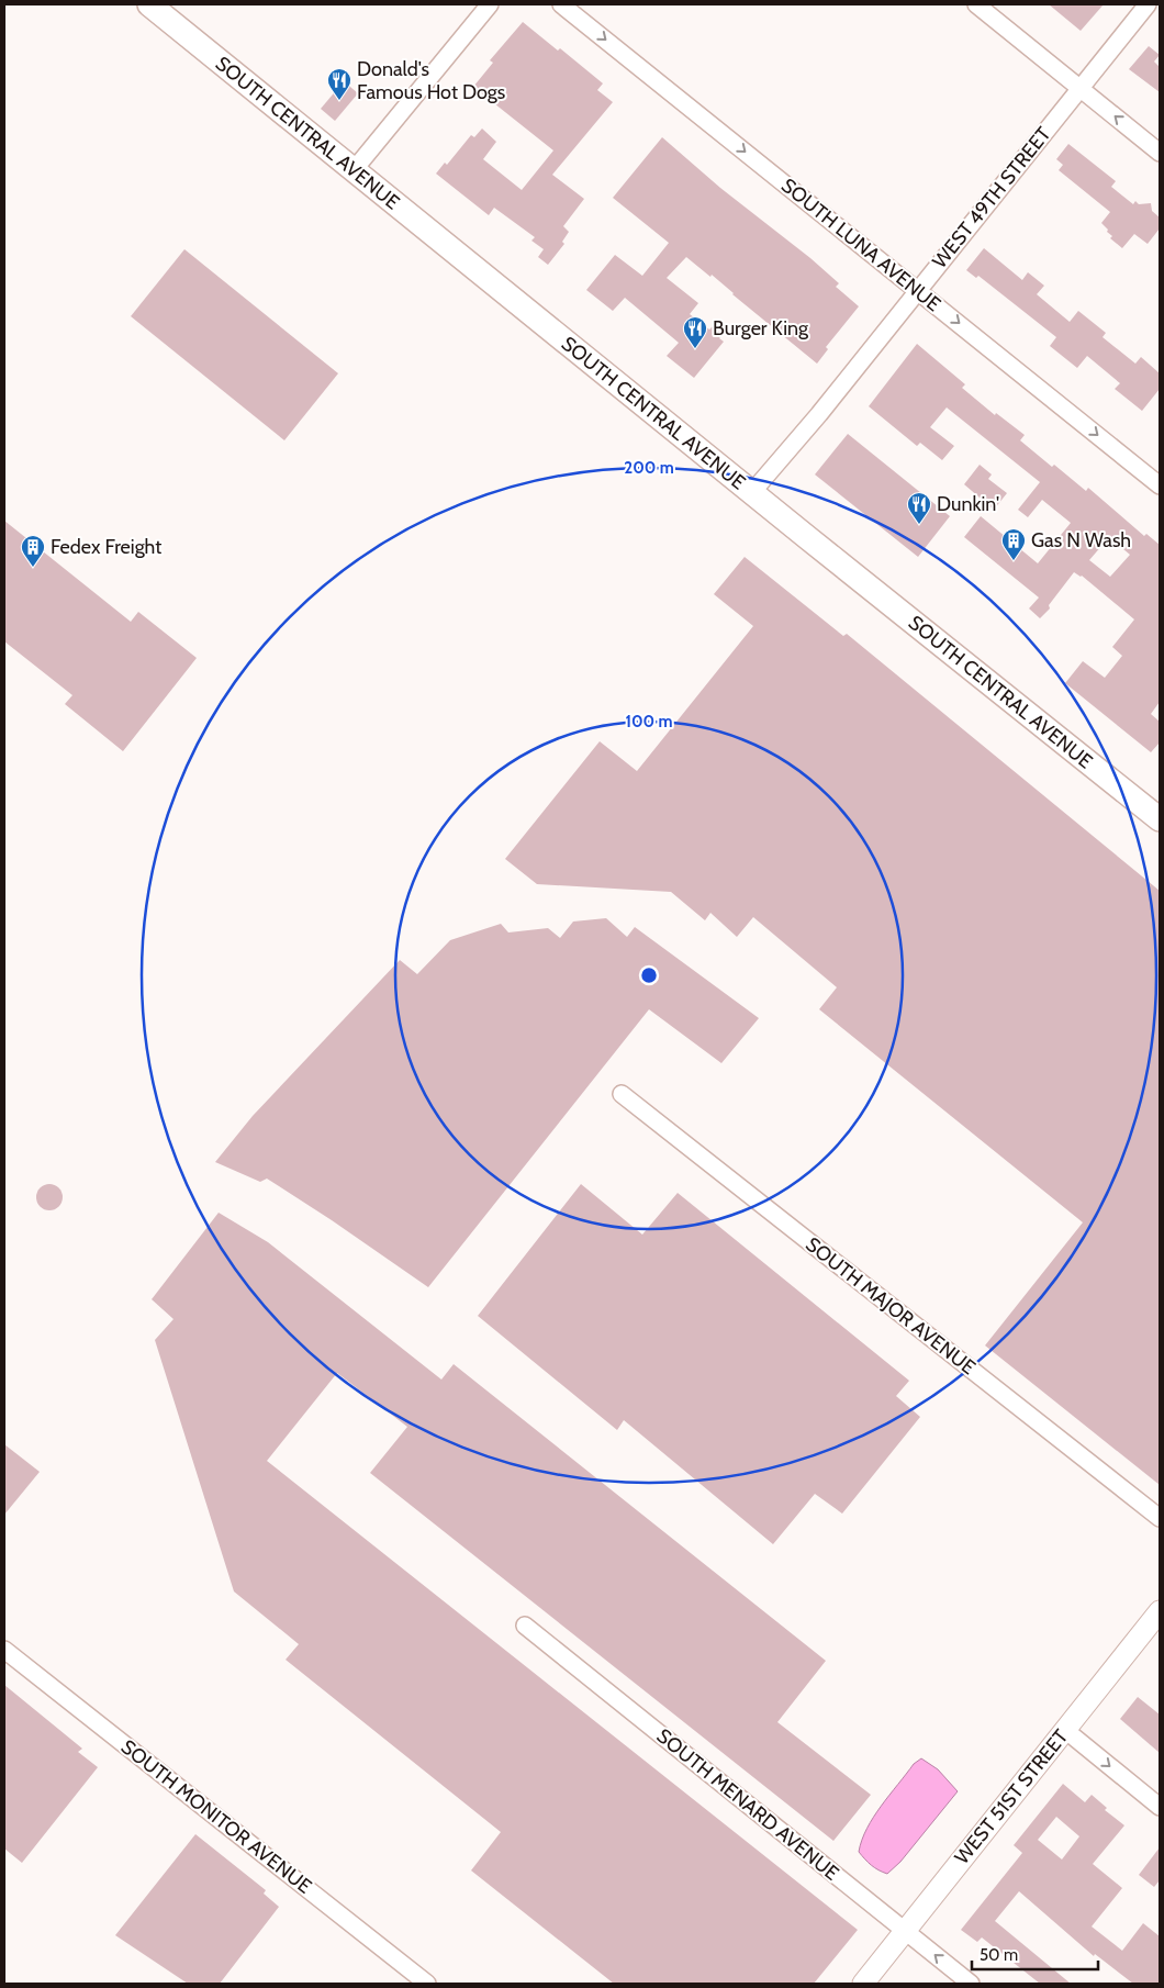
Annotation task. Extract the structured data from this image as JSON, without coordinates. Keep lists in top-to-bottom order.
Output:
{
  "streets": {
    "main road": ["SOUTH CENTRAL AVENUE"],
    "street": [
      "WEST 49TH STREET",
      "SOUTH LUNA AVENUE",
      "SOUTH MAJOR AVENUE",
      "WEST 51ST STREET",
      "SOUTH MENARD AVENUE",
      "SOUTH MONITOR AVENUE"
    ]
  },
  "crossings": [
    ["SOUTH CENTRAL AVENUE", "WEST 49TH STREET"],
    ["WEST 49TH STREET", "SOUTH LUNA AVENUE"],
    ["WEST 51ST STREET", "SOUTH MENARD AVENUE"]
  ],
  "one_way": ["SOUTH LUNA AVENUE"],
  "places": {
    "restaurant": ["Donald's Famous Hot Dogs", "Burger King", "Dunkin'"],
    "building": ["Gas N Wash", "Fedex Freight"]
  },
  "scale_bar": "50 m",
  "rings": ["200 m", "100 m"]
}
